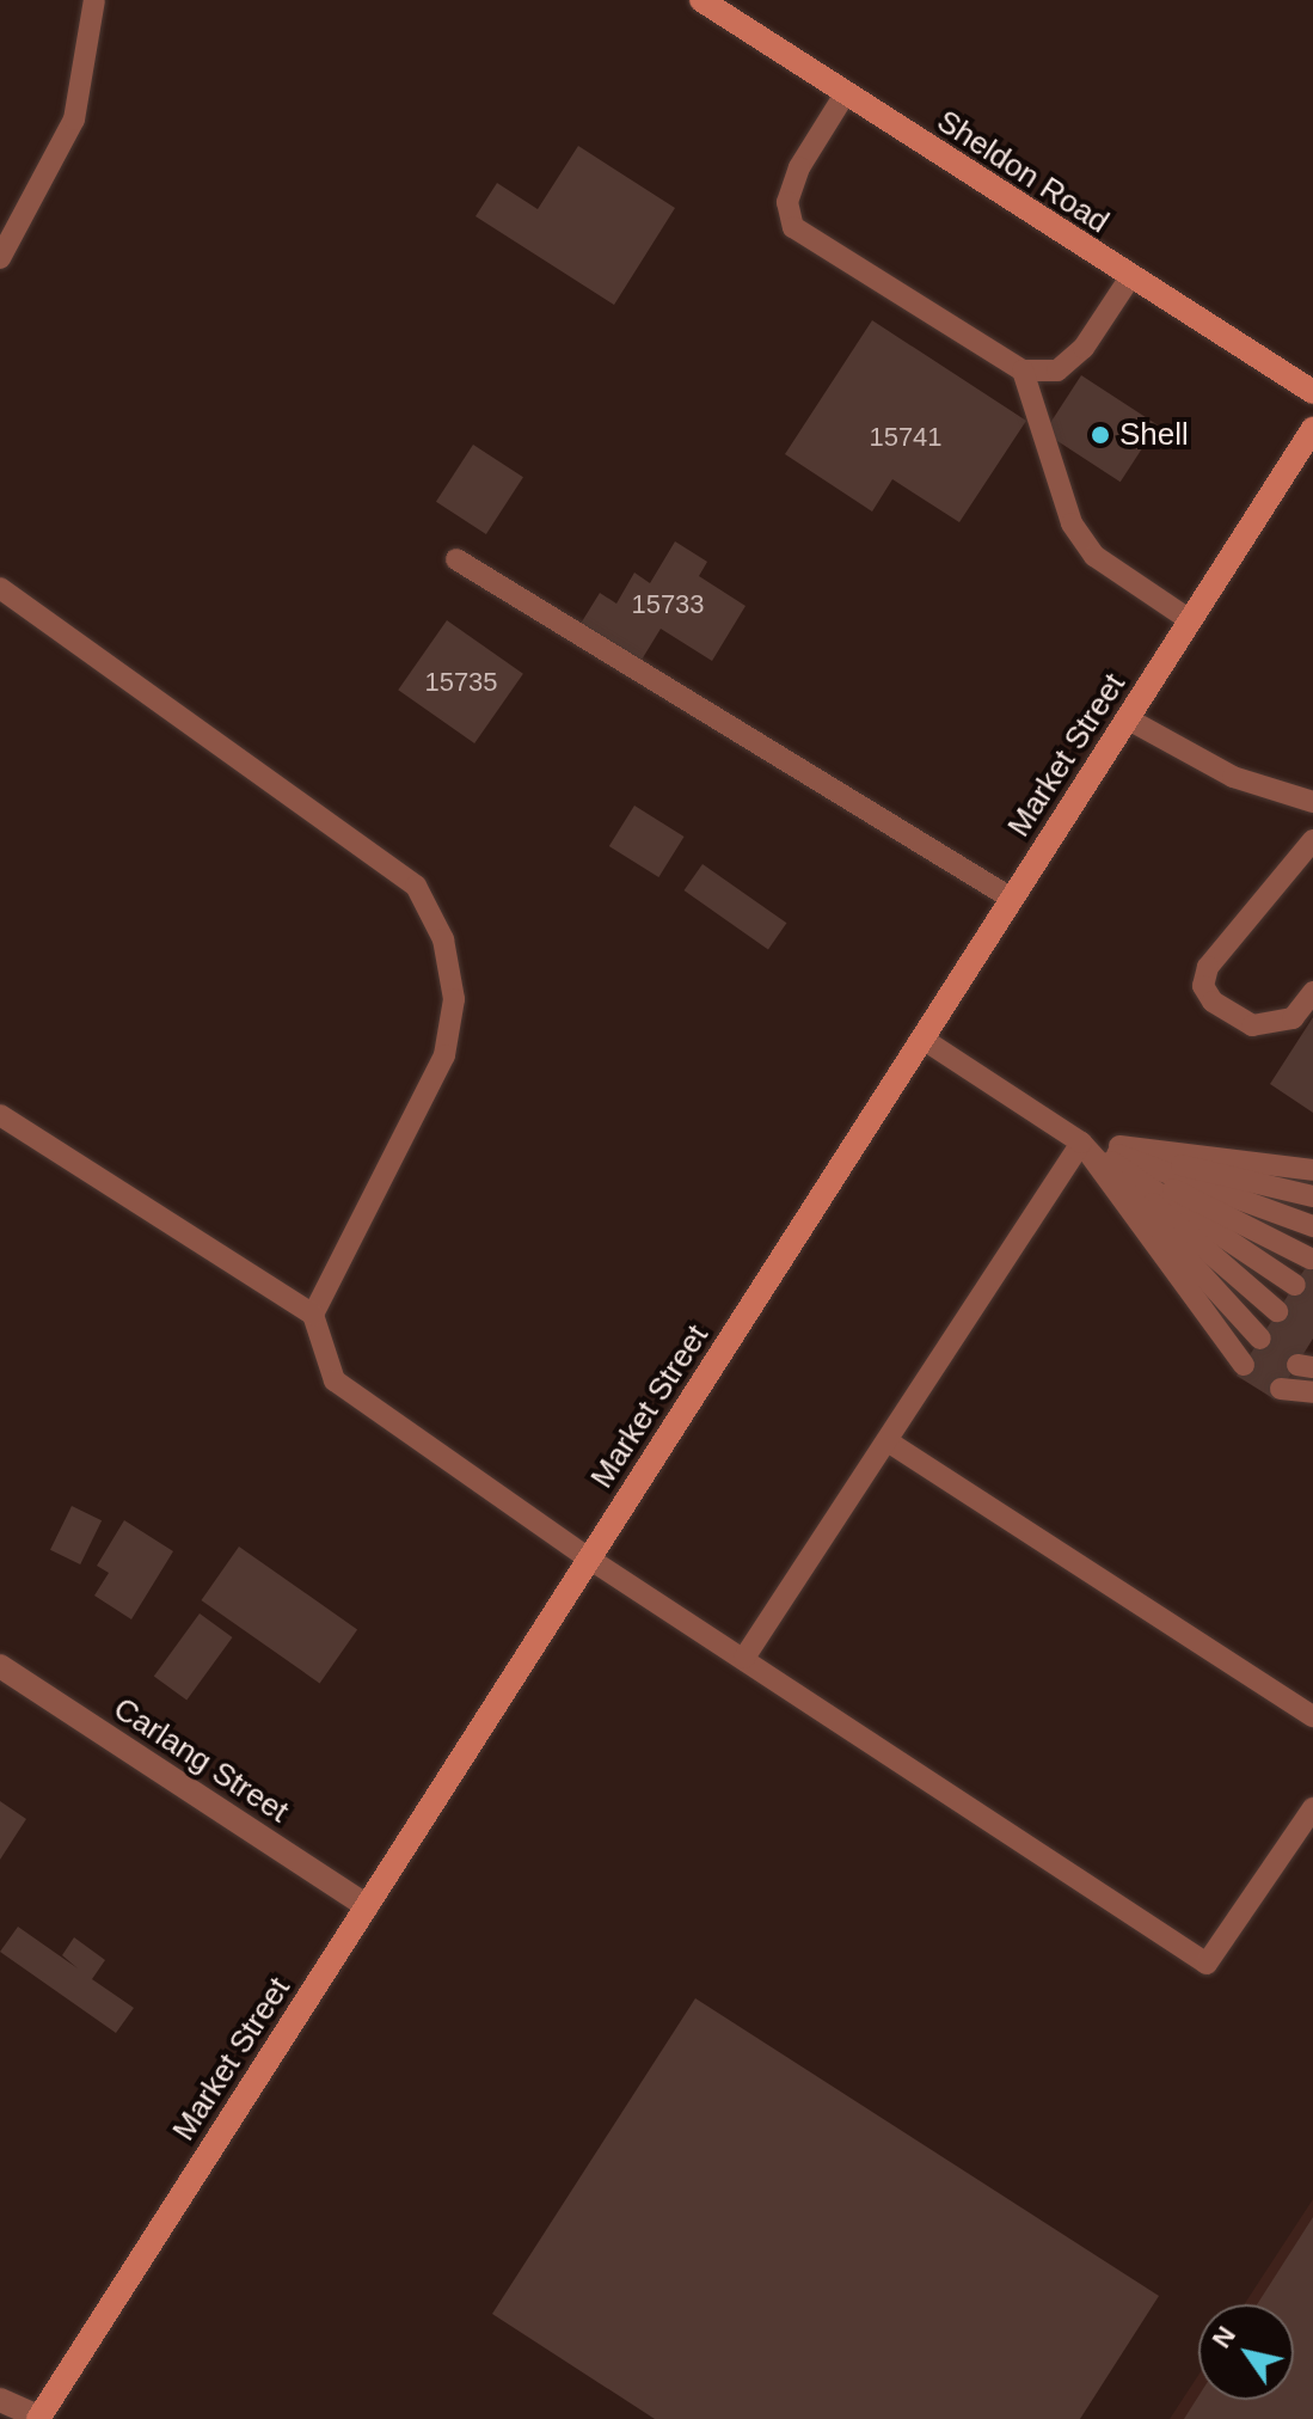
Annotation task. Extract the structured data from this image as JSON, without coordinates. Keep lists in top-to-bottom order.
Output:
{
  "streets": {
    "street": ["Sheldon Road", "Market Street", "Carlang Street"]
  },
  "crossings": [
    ["Market Street", "Carlang Street"]
  ],
  "places": ["Shell"],
  "house_numbers": ["15741", "15733", "15735"],
  "north": "top left"
}
